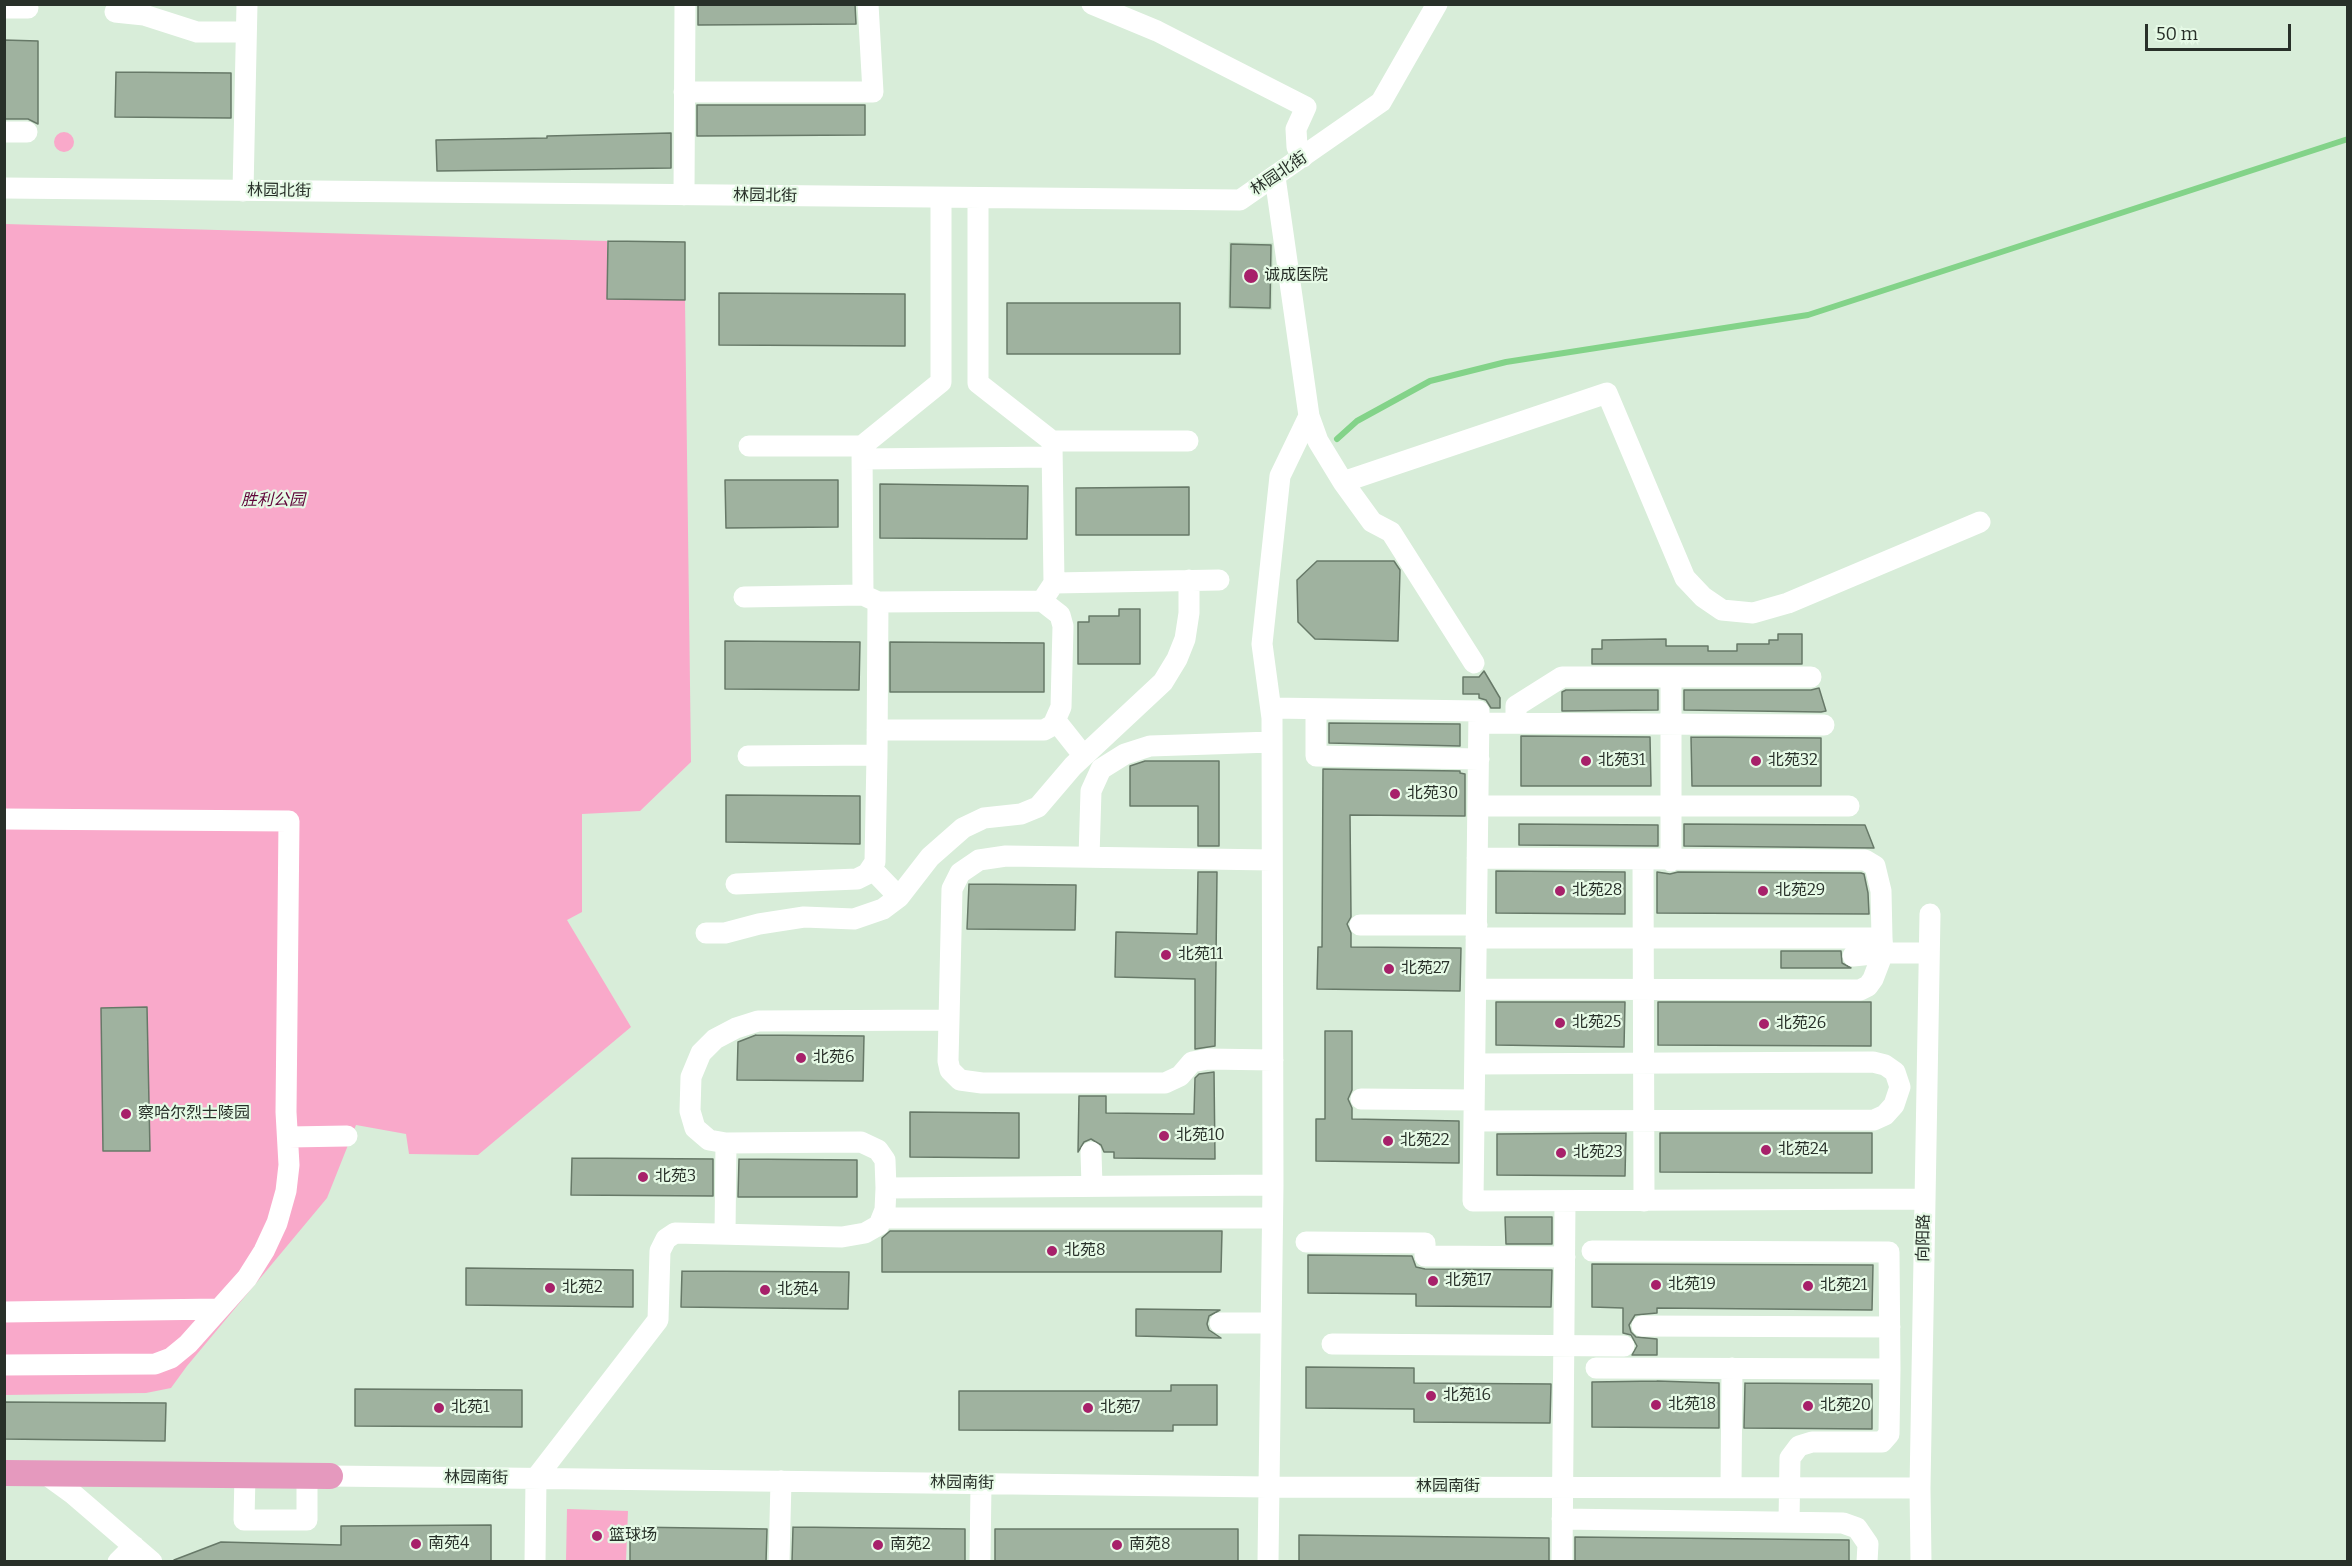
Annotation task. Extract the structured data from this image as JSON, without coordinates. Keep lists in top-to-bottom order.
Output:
{
  "streets": {
    "main road": ["林园南街"],
    "street": ["林园北街", "向阳路"]
  },
  "crossings": [
    ["向阳路", "林园南街"]
  ],
  "parks": ["胜利公园"],
  "places": [
    "诚成医院",
    "北苑31",
    "北苑32",
    "北苑30",
    "北苑28",
    "北苑29",
    "北苑11",
    "北苑27",
    "北苑25",
    "北苑26",
    "北苑6",
    "察哈尔烈士陵园",
    "北苑10",
    "北苑22",
    "北苑24",
    "北苑23",
    "北苑3",
    "北苑8",
    "北苑17",
    "北苑19",
    "北苑21",
    "北苑2",
    "北苑4",
    "北苑16",
    "北苑18",
    "北苑20",
    "北苑1",
    "北苑7",
    "篮球场",
    "南苑4",
    "南苑2",
    "南苑8"
  ],
  "scale_bar": "50 m"
}
